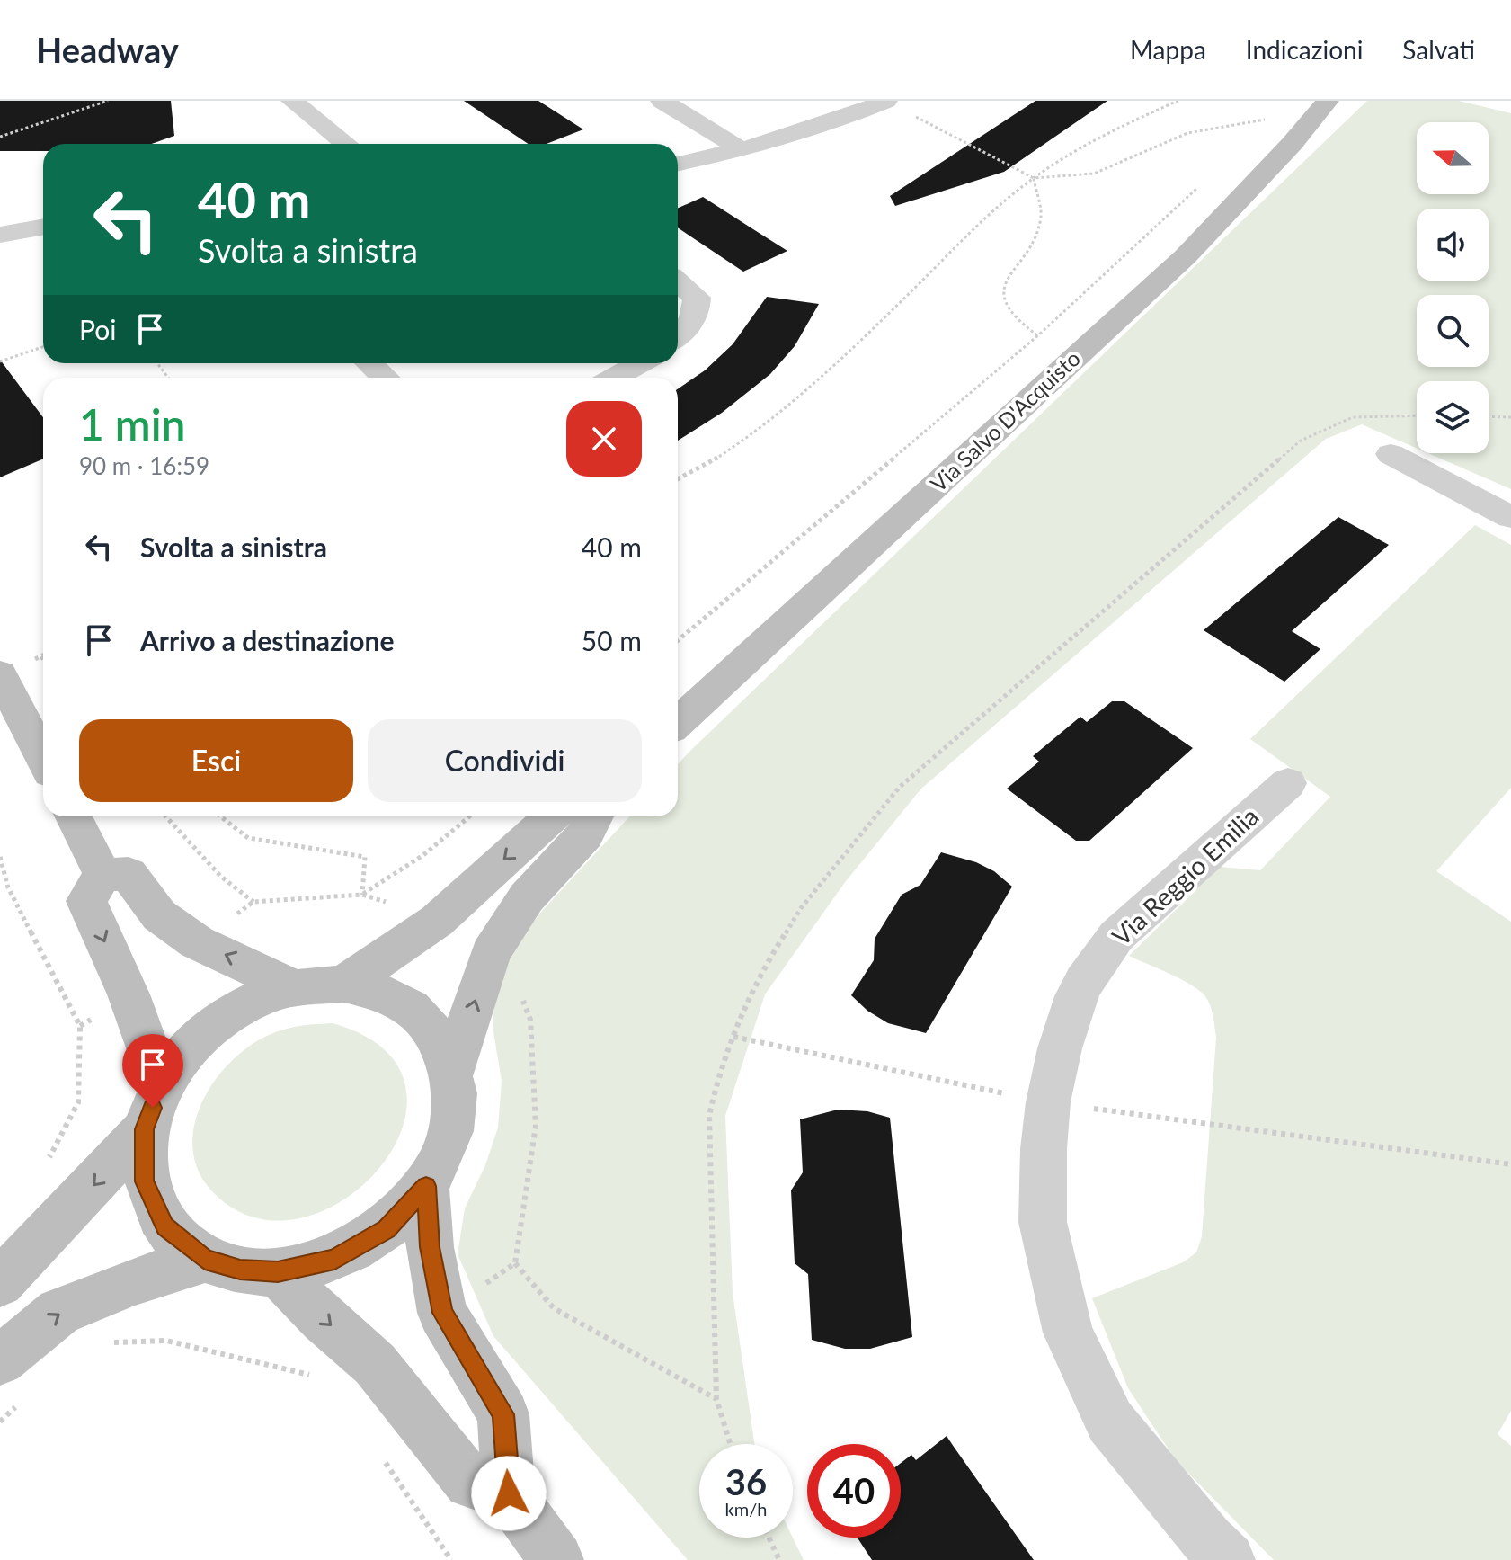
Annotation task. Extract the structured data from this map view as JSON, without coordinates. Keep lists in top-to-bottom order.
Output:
{
  "streets": {
    "street": ["Via Salvo D'Acquisto", "Via Reggio Emilia"]
  },
  "north": "left",
  "page": {
    "header": "Headway",
    "nav": ["Mappa", "Indicazioni", "Salvati"],
    "turn": ["40 m", "Svolta a sinistra"],
    "then": "Poi",
    "heading": ["1 min", "90 m · 16:59"],
    "list": [
      {
        "name": "Svolta a sinistra",
        "value": "40 m"
      },
      {
        "name": "Arrivo a destinazione",
        "value": "50 m"
      }
    ],
    "buttons": ["Esci", "Condividi"],
    "speed": "36 km/h",
    "limit": "40"
  }
}
